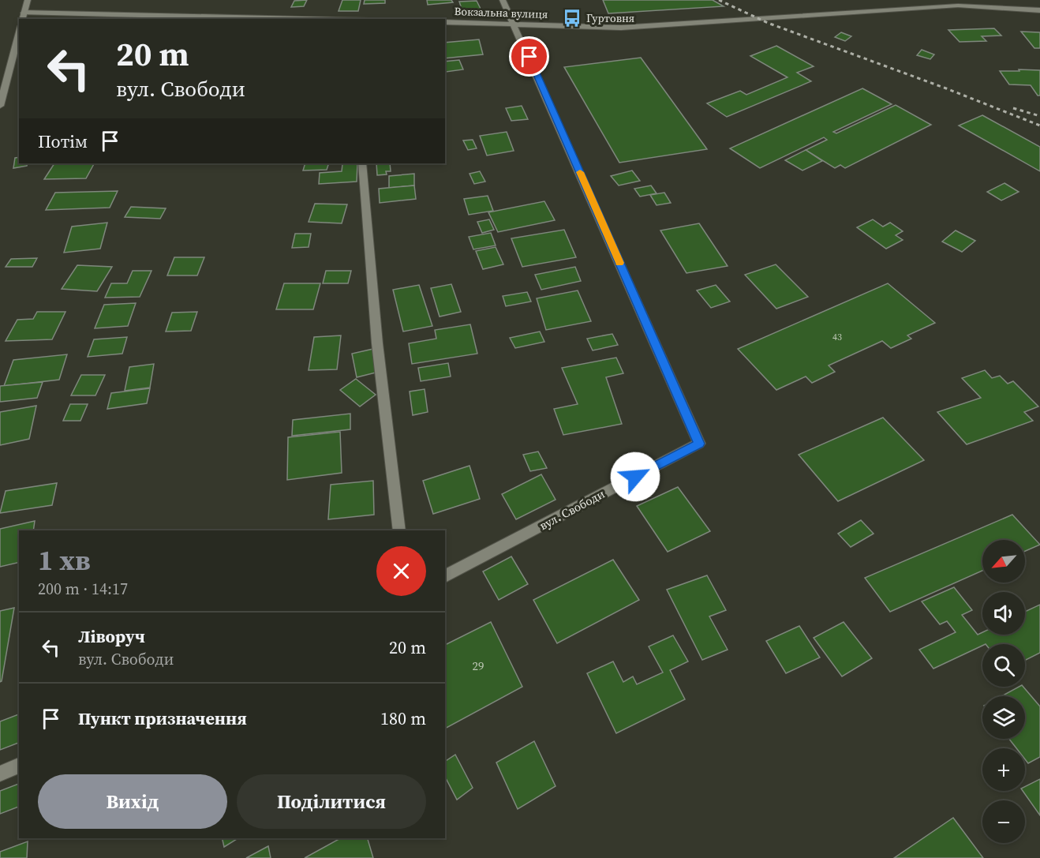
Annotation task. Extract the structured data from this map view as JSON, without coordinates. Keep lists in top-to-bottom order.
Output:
{
  "streets": {
    "street": ["Вокзальна вулиця", "вул. Свободи"]
  },
  "crossings": [
    ["Вокзальна вулиця", "вул. Свободи"]
  ],
  "places": {
    "bus stop": ["Гуртовня"]
  },
  "house_numbers": ["43", "29"],
  "north": "bottom left",
  "page": {
    "turn": ["20 m", "вул. Свободи"],
    "then": "Потім",
    "heading": ["1 хв", "200 m · 14:17"],
    "map_buttons": ["+", "−"],
    "list": [
      {
        "name": "Ліворуч",
        "note": "вул. Свободи",
        "value": "20 m"
      },
      {
        "name": "Пункт призначення",
        "value": "180 m"
      }
    ],
    "buttons": ["Вихід", "Поділитися"]
  }
}
